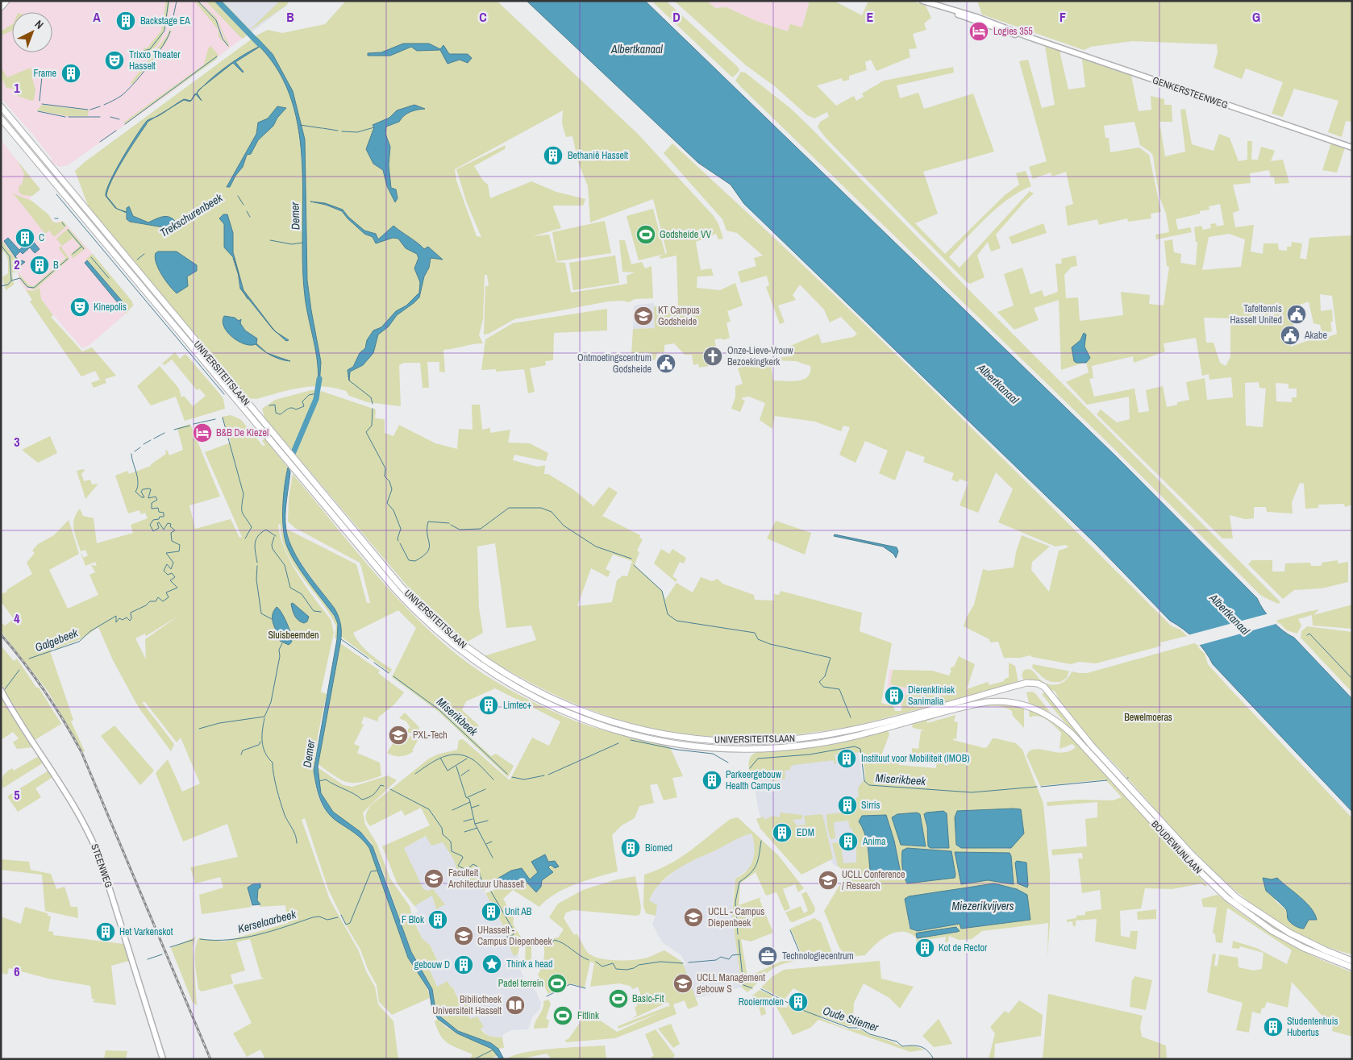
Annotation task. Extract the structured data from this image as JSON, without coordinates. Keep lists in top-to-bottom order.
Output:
{
  "streets": {
    "highway": ["UNIVERSITEITSLAAN", "BOUDEWIJNLAAN"],
    "main road": ["GENKERSTEENWEG", "STEENWEG"]
  },
  "crossings": [
    ["UNIVERSITEITSLAAN", "BOUDEWIJNLAAN"]
  ],
  "water": [
    "Albertkanaal",
    "Trekschurenbeek",
    "Demer",
    "Galgebeek",
    "Miserikbeek",
    "Miezerikvijvers",
    "Kerselaarbeek",
    "Oude Stiemer"
  ],
  "parks": ["Sluisbeemden", "Bewelmoeras"],
  "places": {
    "building": [
      "Backstage EA",
      "Frame",
      "Bethanië Hasselt",
      "C",
      "B",
      "Dierenkliniek Sanimalia",
      "Limtec+",
      "Instituut voor Mobiliteit (IMOB)",
      "Parkeergebouw Health Campus",
      "Sirris",
      "EDM",
      "Anima",
      "Biomed",
      "Unit AB",
      "F Blok",
      "Het Varkenskot",
      "Kot de Rector",
      "gebouw D",
      "Rooiermolen",
      "Studentenhuis Hubertus"
    ],
    "hotel": ["Logies 355", "B&B De Kiezel"],
    "theatre": ["Trixxo Theater Hasselt", "Kinepolis"],
    "sports": [
      "Godsheide VV",
      "Padel terrein",
      "Basic-Fit",
      "Fitlink"
    ],
    "public building": ["Tafeltennis Hasselt United", "Akabe", "Ontmoetingscentrum Godsheide"],
    "school or university": [
      "KT Campus Godsheide",
      "PXL-Tech",
      "Faculteit Architectuur Uhasselt",
      "UCLL Conference / Research",
      "UCLL - Campus Diepenbeek",
      "UHasselt - Campus Diepenbeek",
      "UCLL Management gebouw S"
    ],
    "church": ["Onze-Lieve-Vrouw Bezoekingkerk"],
    "office": ["Technologiecentrum"],
    "place": ["Think a head"],
    "library": ["Bibiliotheek Universiteit Hasselt"]
  },
  "north": "top right",
  "grid": {
    "columns": [
      "A",
      "B",
      "C",
      "D",
      "E",
      "F",
      "G"
    ],
    "rows": [
      "1",
      "2",
      "3",
      "4",
      "5",
      "6"
    ]
  }
}
